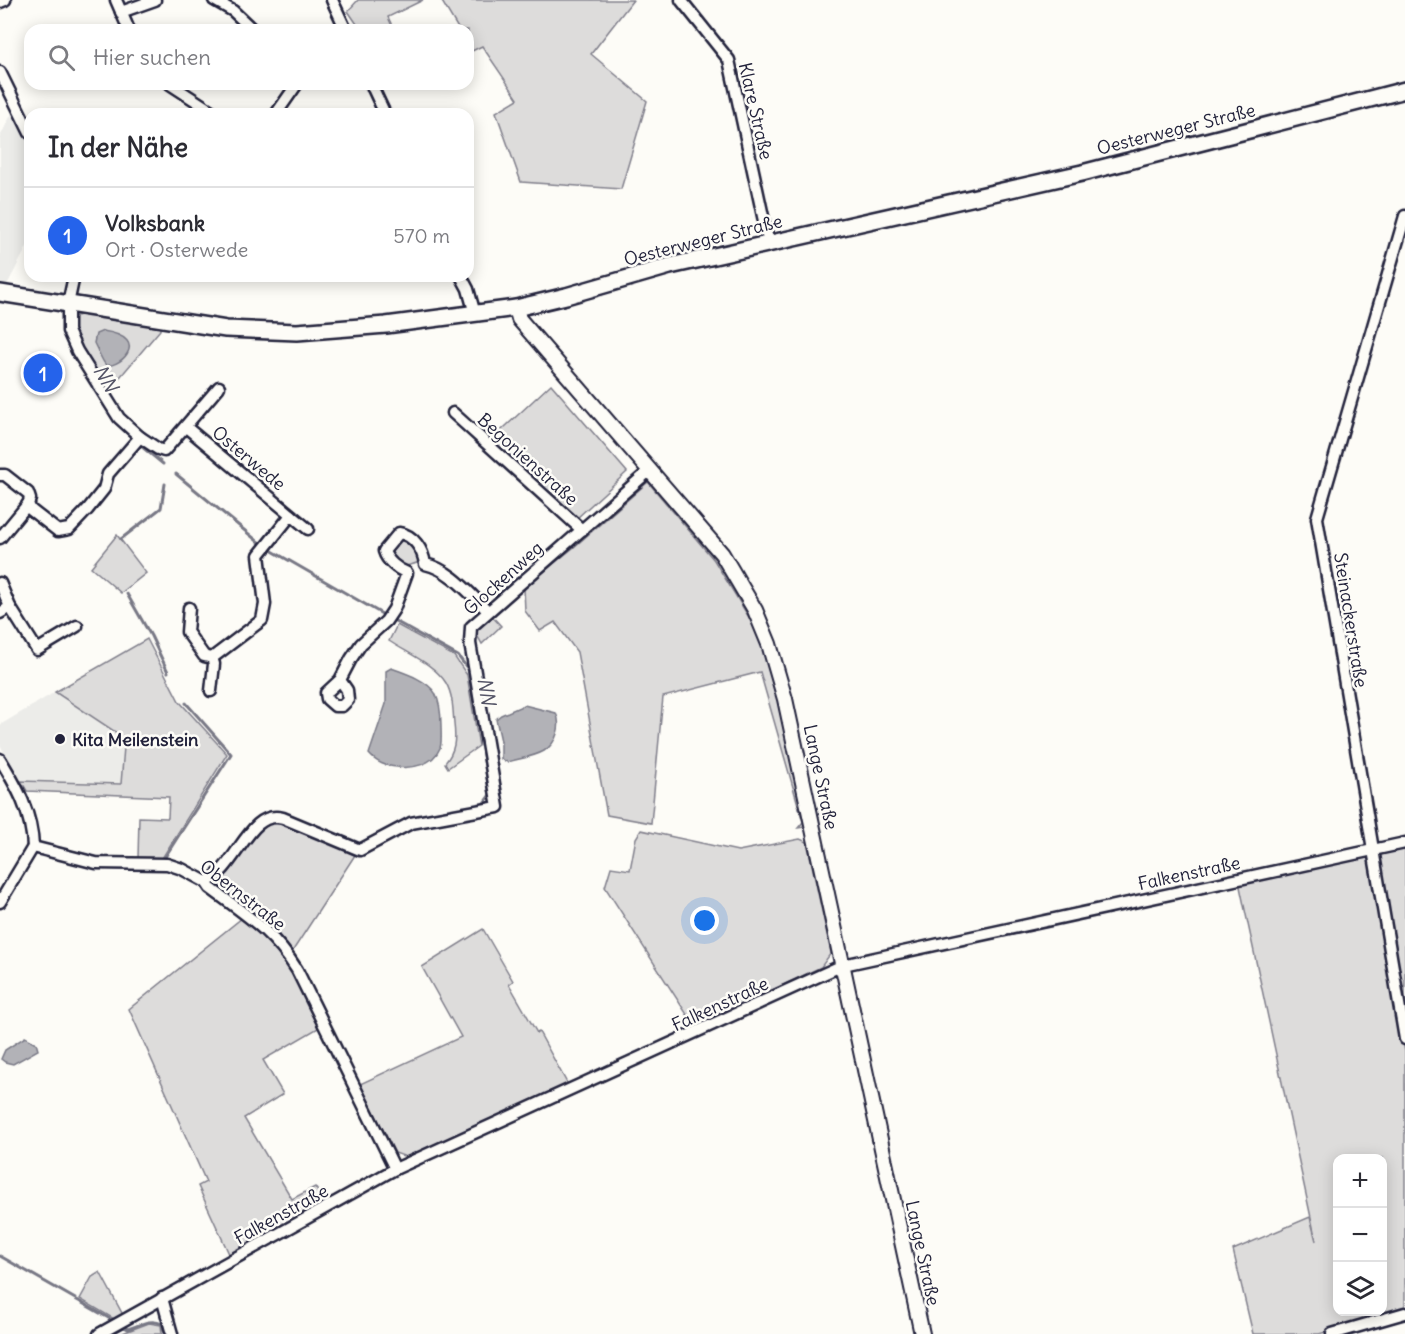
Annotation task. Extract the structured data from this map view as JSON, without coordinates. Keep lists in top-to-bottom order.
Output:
{
  "streets": {
    "main road": ["Oesterweger Straße"],
    "street": [
      "Klare Straße",
      "Osterwede",
      "Begonienstraße",
      "Glockenweg",
      "Steinackerstraße",
      "Lange Straße",
      "Falkenstraße",
      "Obernstraße"
    ]
  },
  "crossings": [
    ["Klare Straße", "Oesterweger Straße"],
    ["Oesterweger Straße", "Osterwede"],
    ["Oesterweger Straße", "Lange Straße"],
    ["Begonienstraße", "Glockenweg"],
    ["Glockenweg", "Lange Straße"],
    ["Glockenweg", "Obernstraße"],
    ["Steinackerstraße", "Falkenstraße"],
    ["Lange Straße", "Falkenstraße"],
    ["Falkenstraße", "Obernstraße"]
  ],
  "water": ["NN"],
  "places": ["Kita Meilenstein"],
  "page": {
    "search": "Hier suchen",
    "heading": "In der Nähe",
    "list": [
      {
        "mark": "1",
        "name": "Volksbank",
        "note": "Ort · Osterwede",
        "value": "570 m"
      }
    ],
    "pins": "1",
    "map_buttons": ["+", "−"]
  }
}
